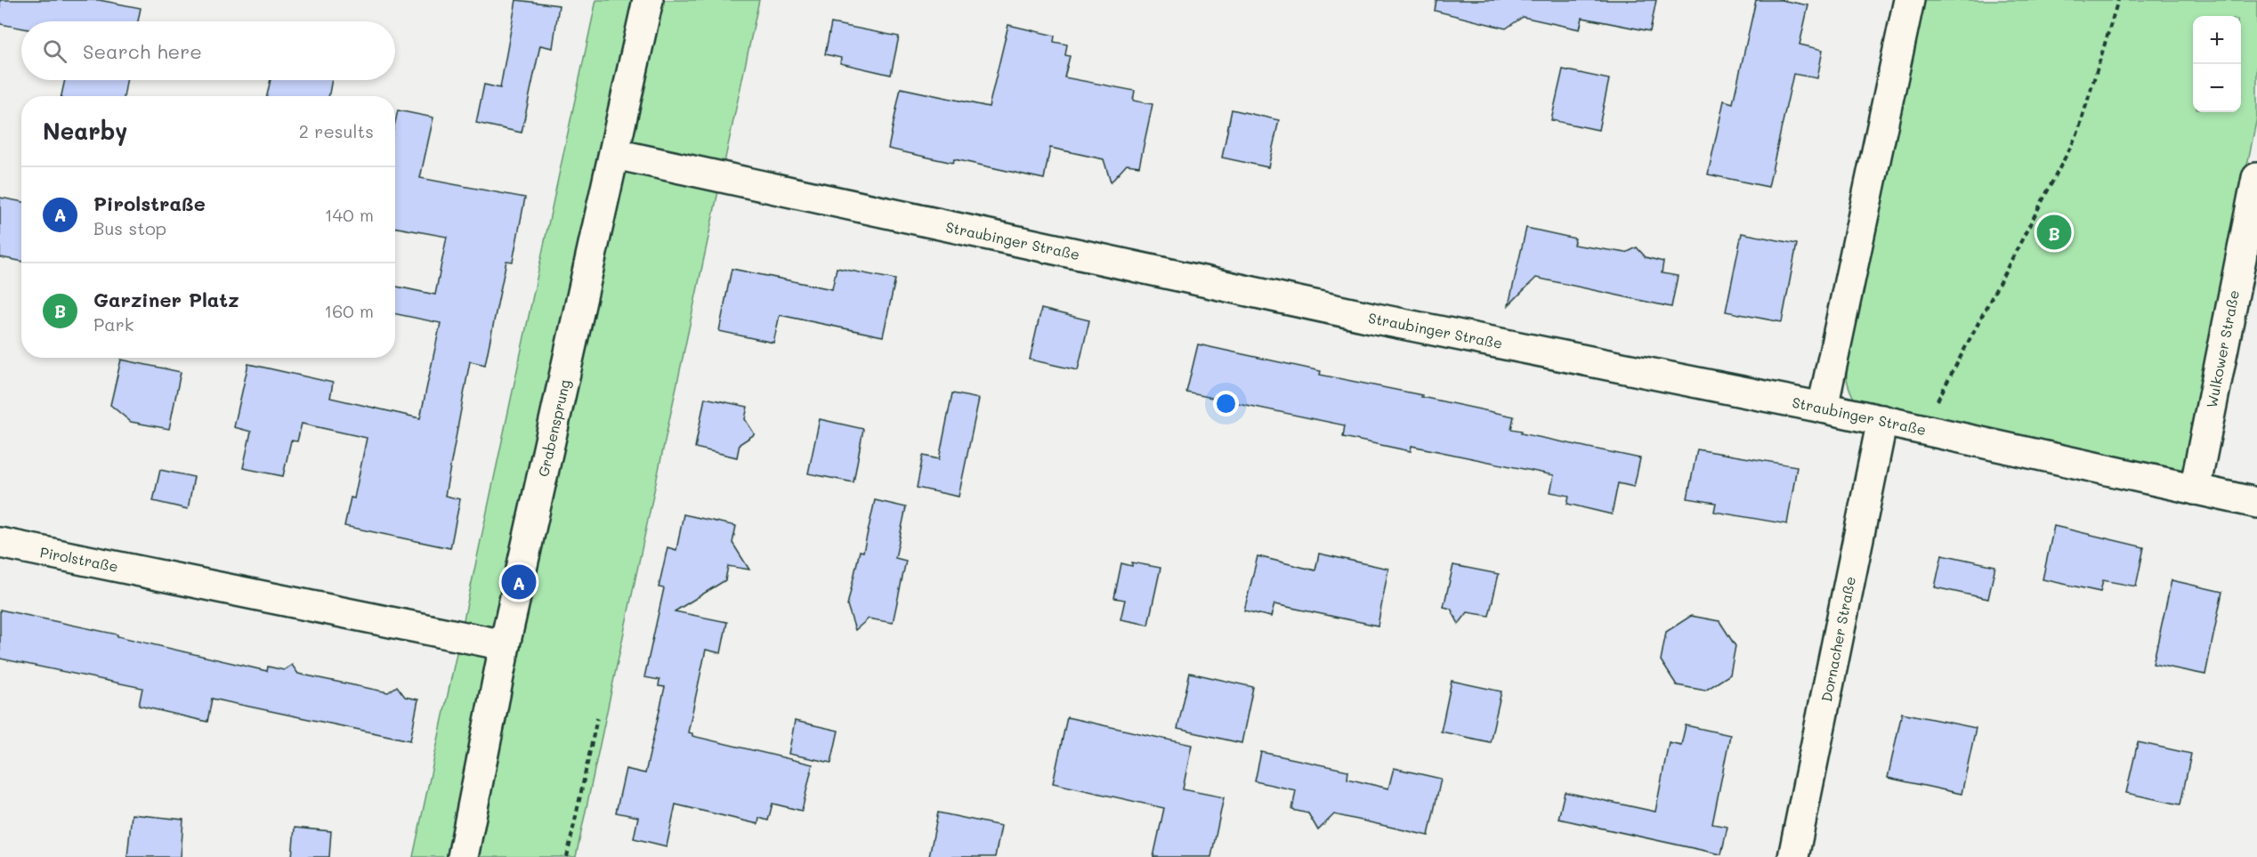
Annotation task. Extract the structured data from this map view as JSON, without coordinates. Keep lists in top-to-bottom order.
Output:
{
  "streets": {
    "street": [
      "Straubinger Straße",
      "Wulkower Straße",
      "Grabensprung",
      "Pirolstraße",
      "Dornacher Straße"
    ]
  },
  "crossings": [
    ["Straubinger Straße", "Wulkower Straße"],
    ["Straubinger Straße", "Grabensprung"],
    ["Straubinger Straße", "Dornacher Straße"],
    ["Grabensprung", "Pirolstraße"]
  ],
  "page": {
    "map_buttons": ["+", "−"],
    "search": "Search here",
    "heading": ["Nearby", "2 results"],
    "list": [
      {
        "mark": "A",
        "name": "Pirolstraße",
        "note": "Bus stop",
        "value": "140 m"
      },
      {
        "mark": "B",
        "name": "Garziner Platz",
        "note": "Park",
        "value": "160 m"
      }
    ],
    "pins": ["B", "A"]
  }
}
